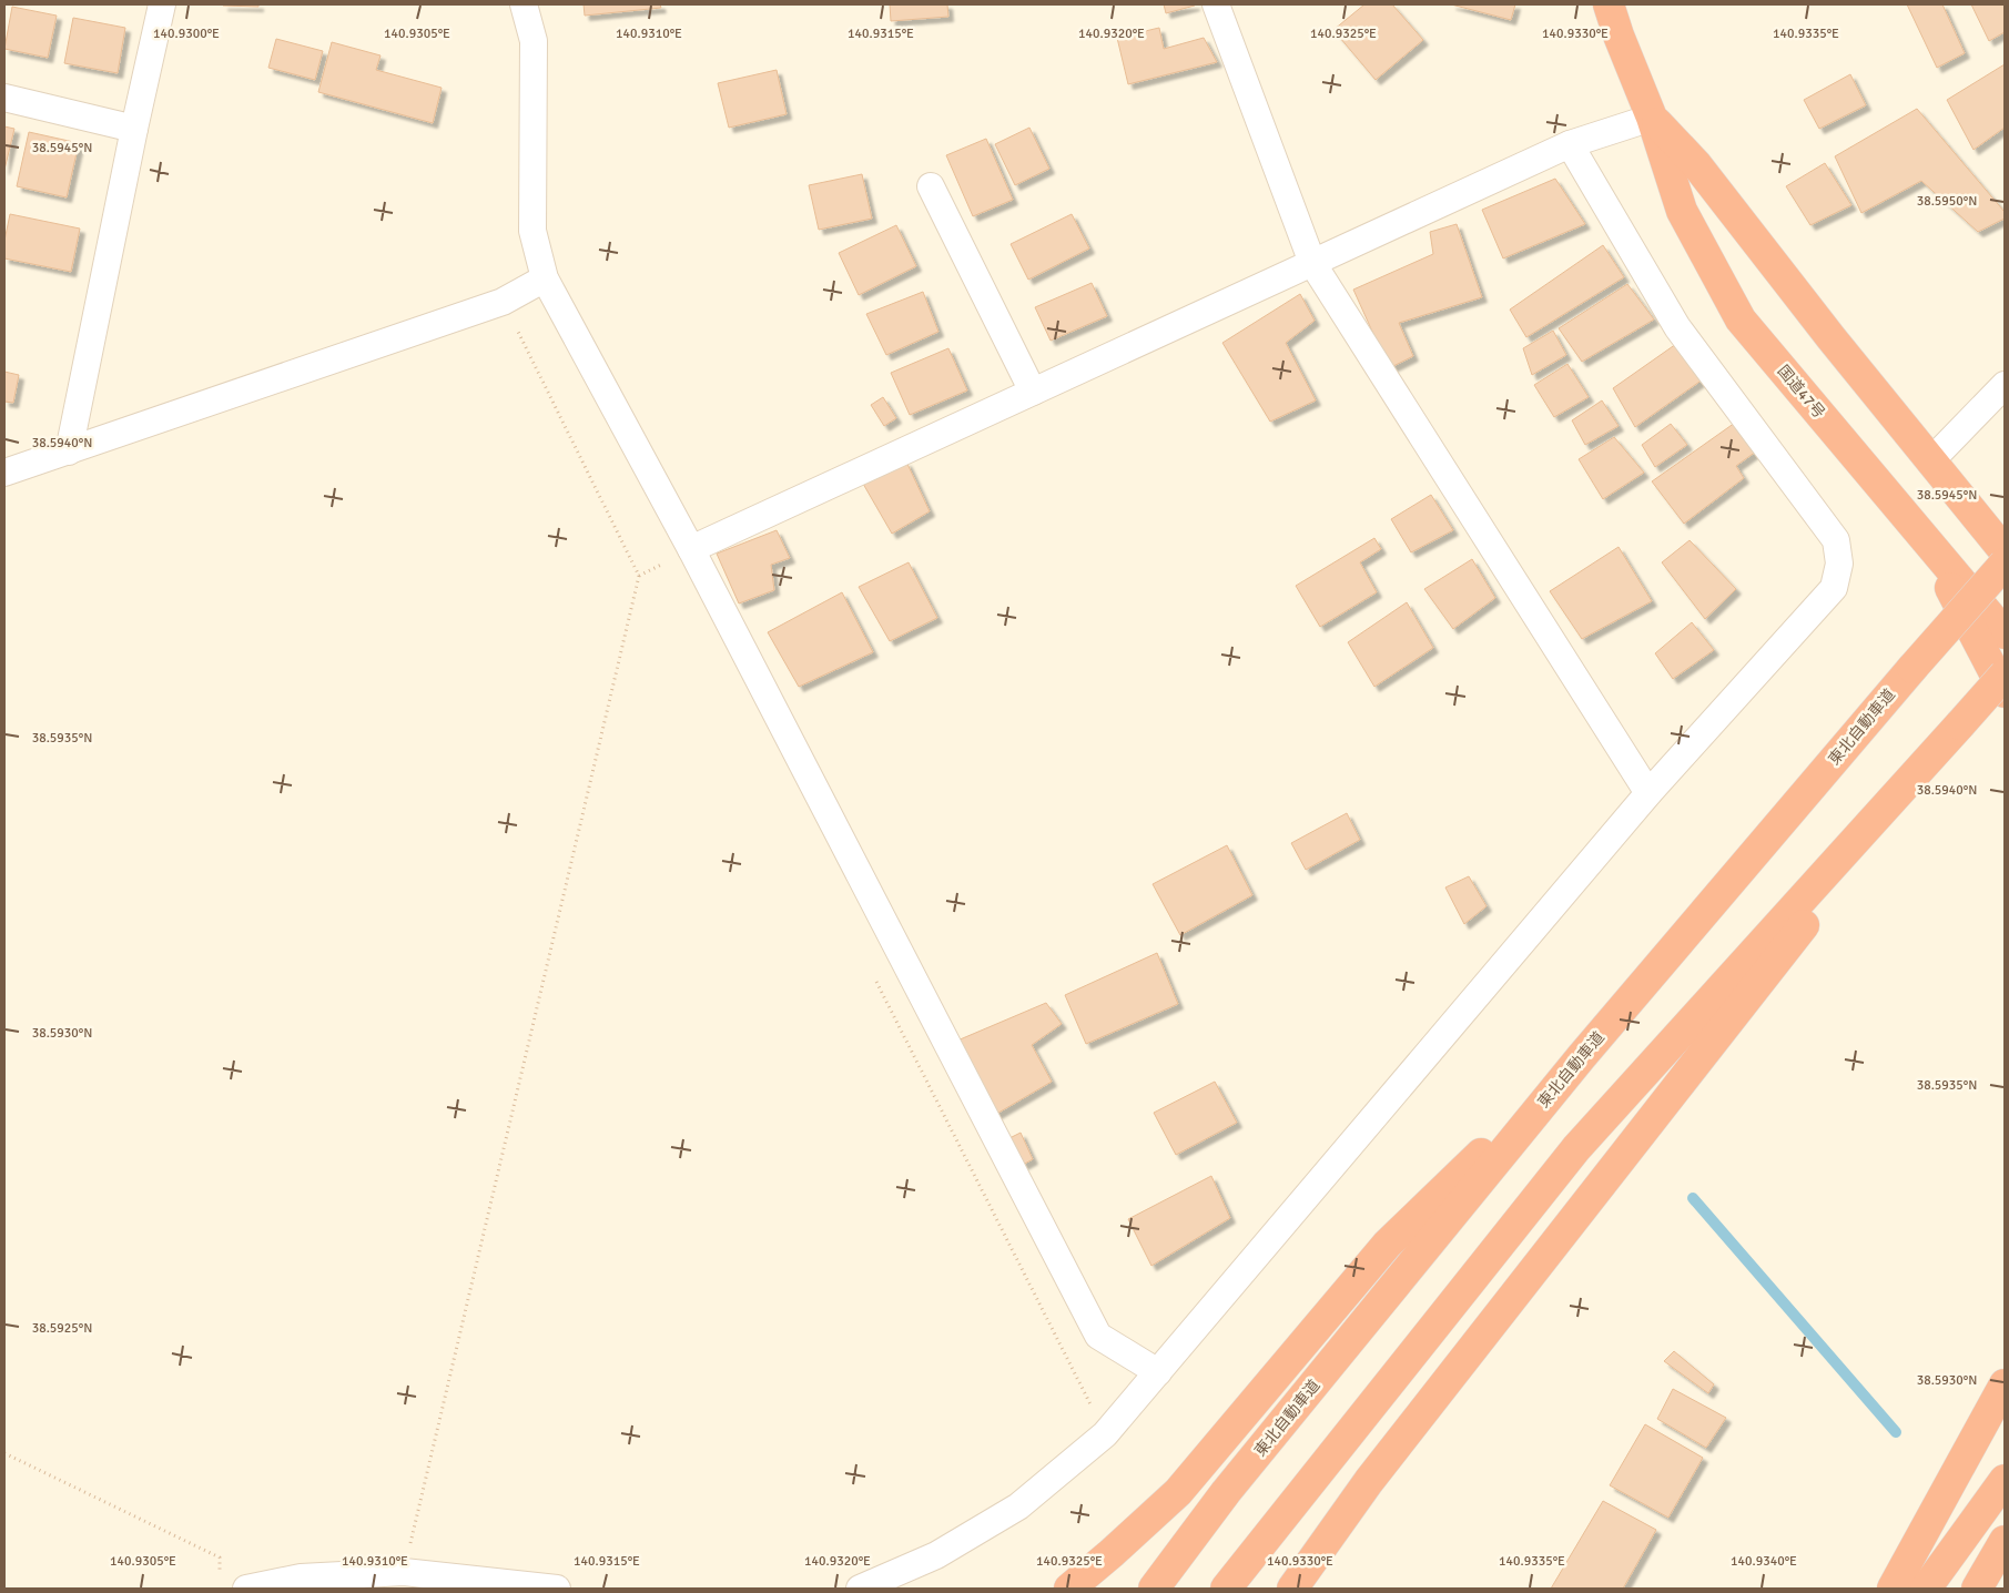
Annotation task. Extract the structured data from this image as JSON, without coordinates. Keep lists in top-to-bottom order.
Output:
{
  "streets": {
    "highway": ["国道47号", "東北自動車道"]
  },
  "coordinates": [
    "140.9300°E",
    "140.9305°E",
    "140.9310°E",
    "140.9315°E",
    "140.9320°E",
    "140.9325°E",
    "140.9330°E",
    "140.9335°E",
    "38.5945°N",
    "38.5950°N",
    "38.5940°N",
    "38.5935°N",
    "38.5930°N",
    "38.5925°N",
    "140.9340°E"
  ]
}
